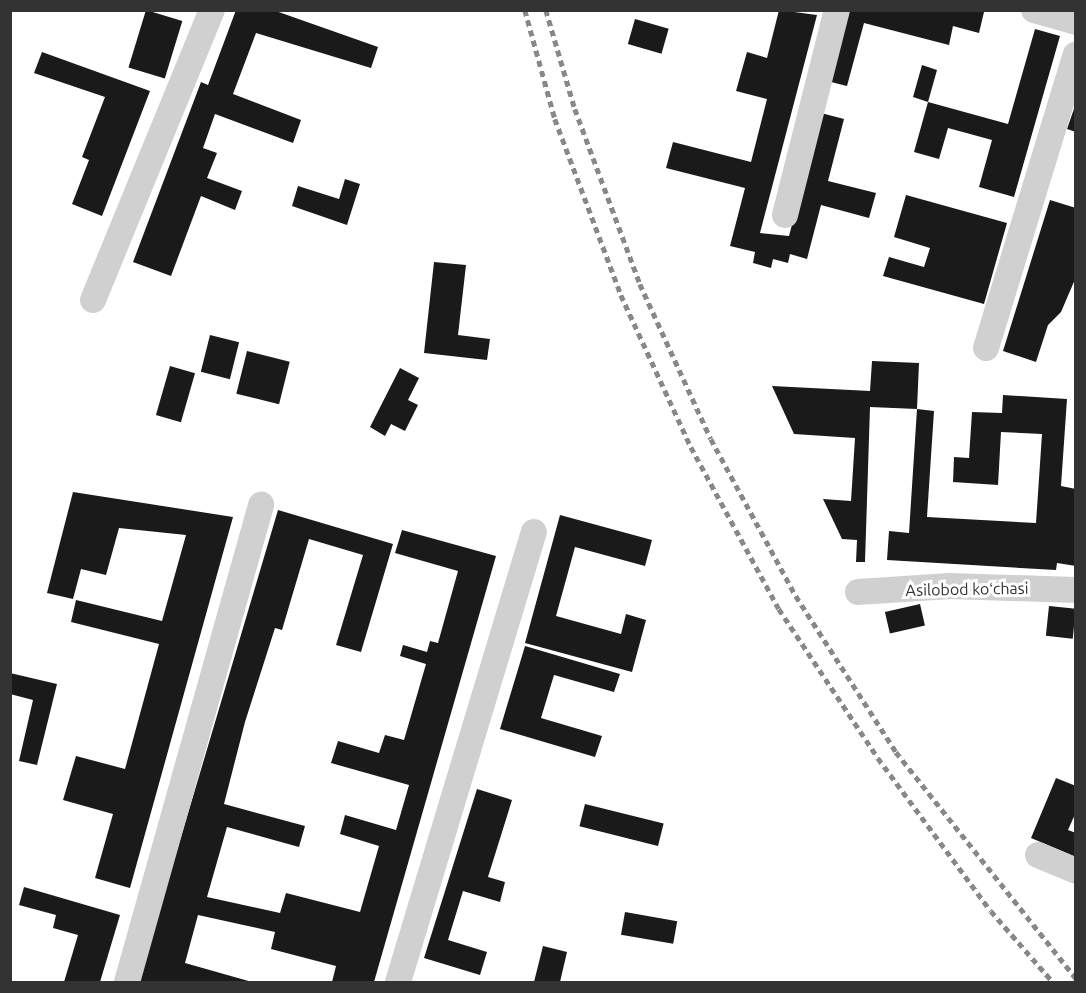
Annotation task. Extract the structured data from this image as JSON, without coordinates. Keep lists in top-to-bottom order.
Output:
{
  "streets": {
    "street": ["Asilobod koʻchasi"]
  }
}
